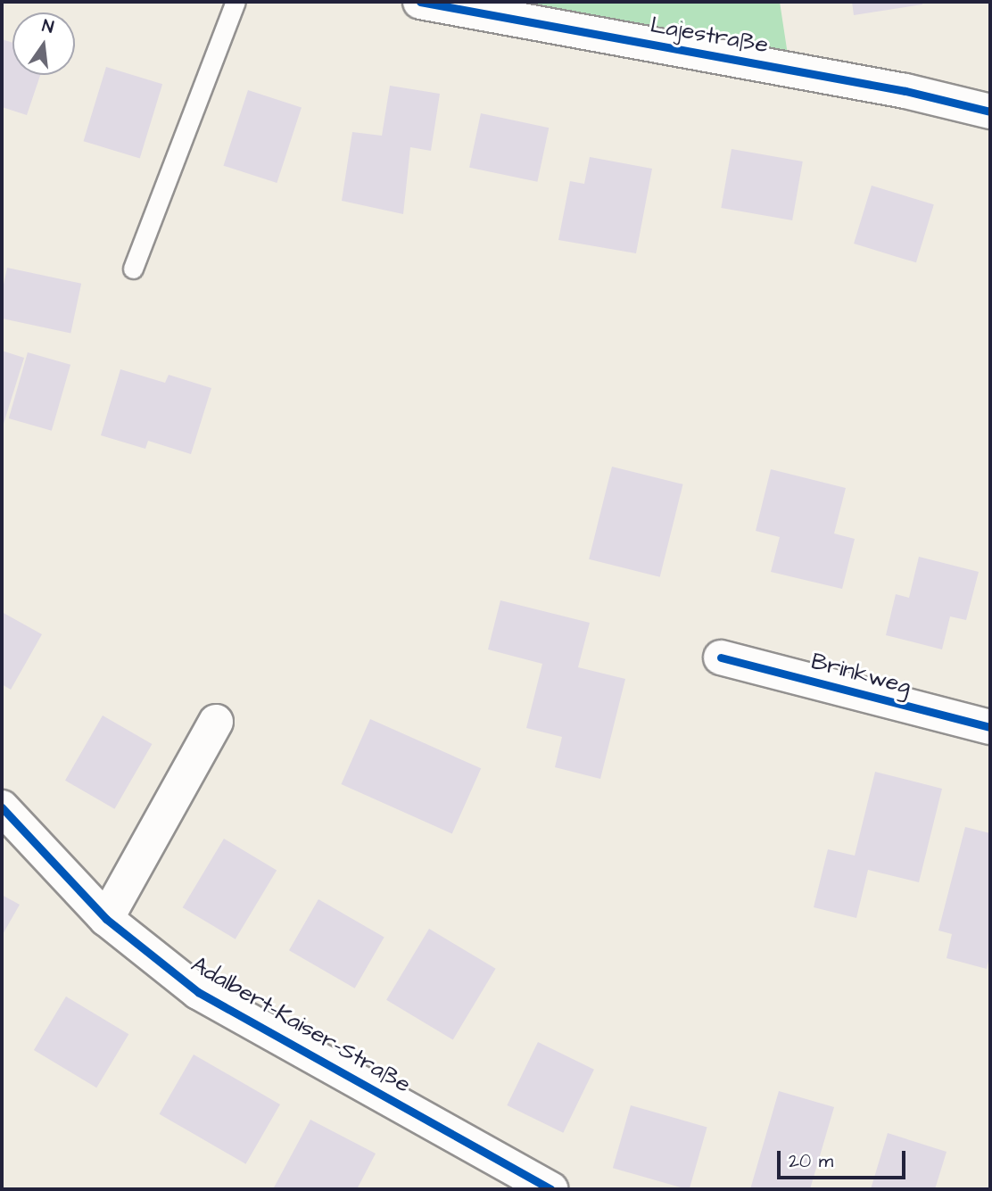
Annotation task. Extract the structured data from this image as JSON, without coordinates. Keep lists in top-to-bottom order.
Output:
{
  "streets": {
    "street": ["Lajestraße", "Brinkweg", "Adalbert-Kaiser-Straße"]
  },
  "scale_bar": "20 m",
  "north": "top"
}
